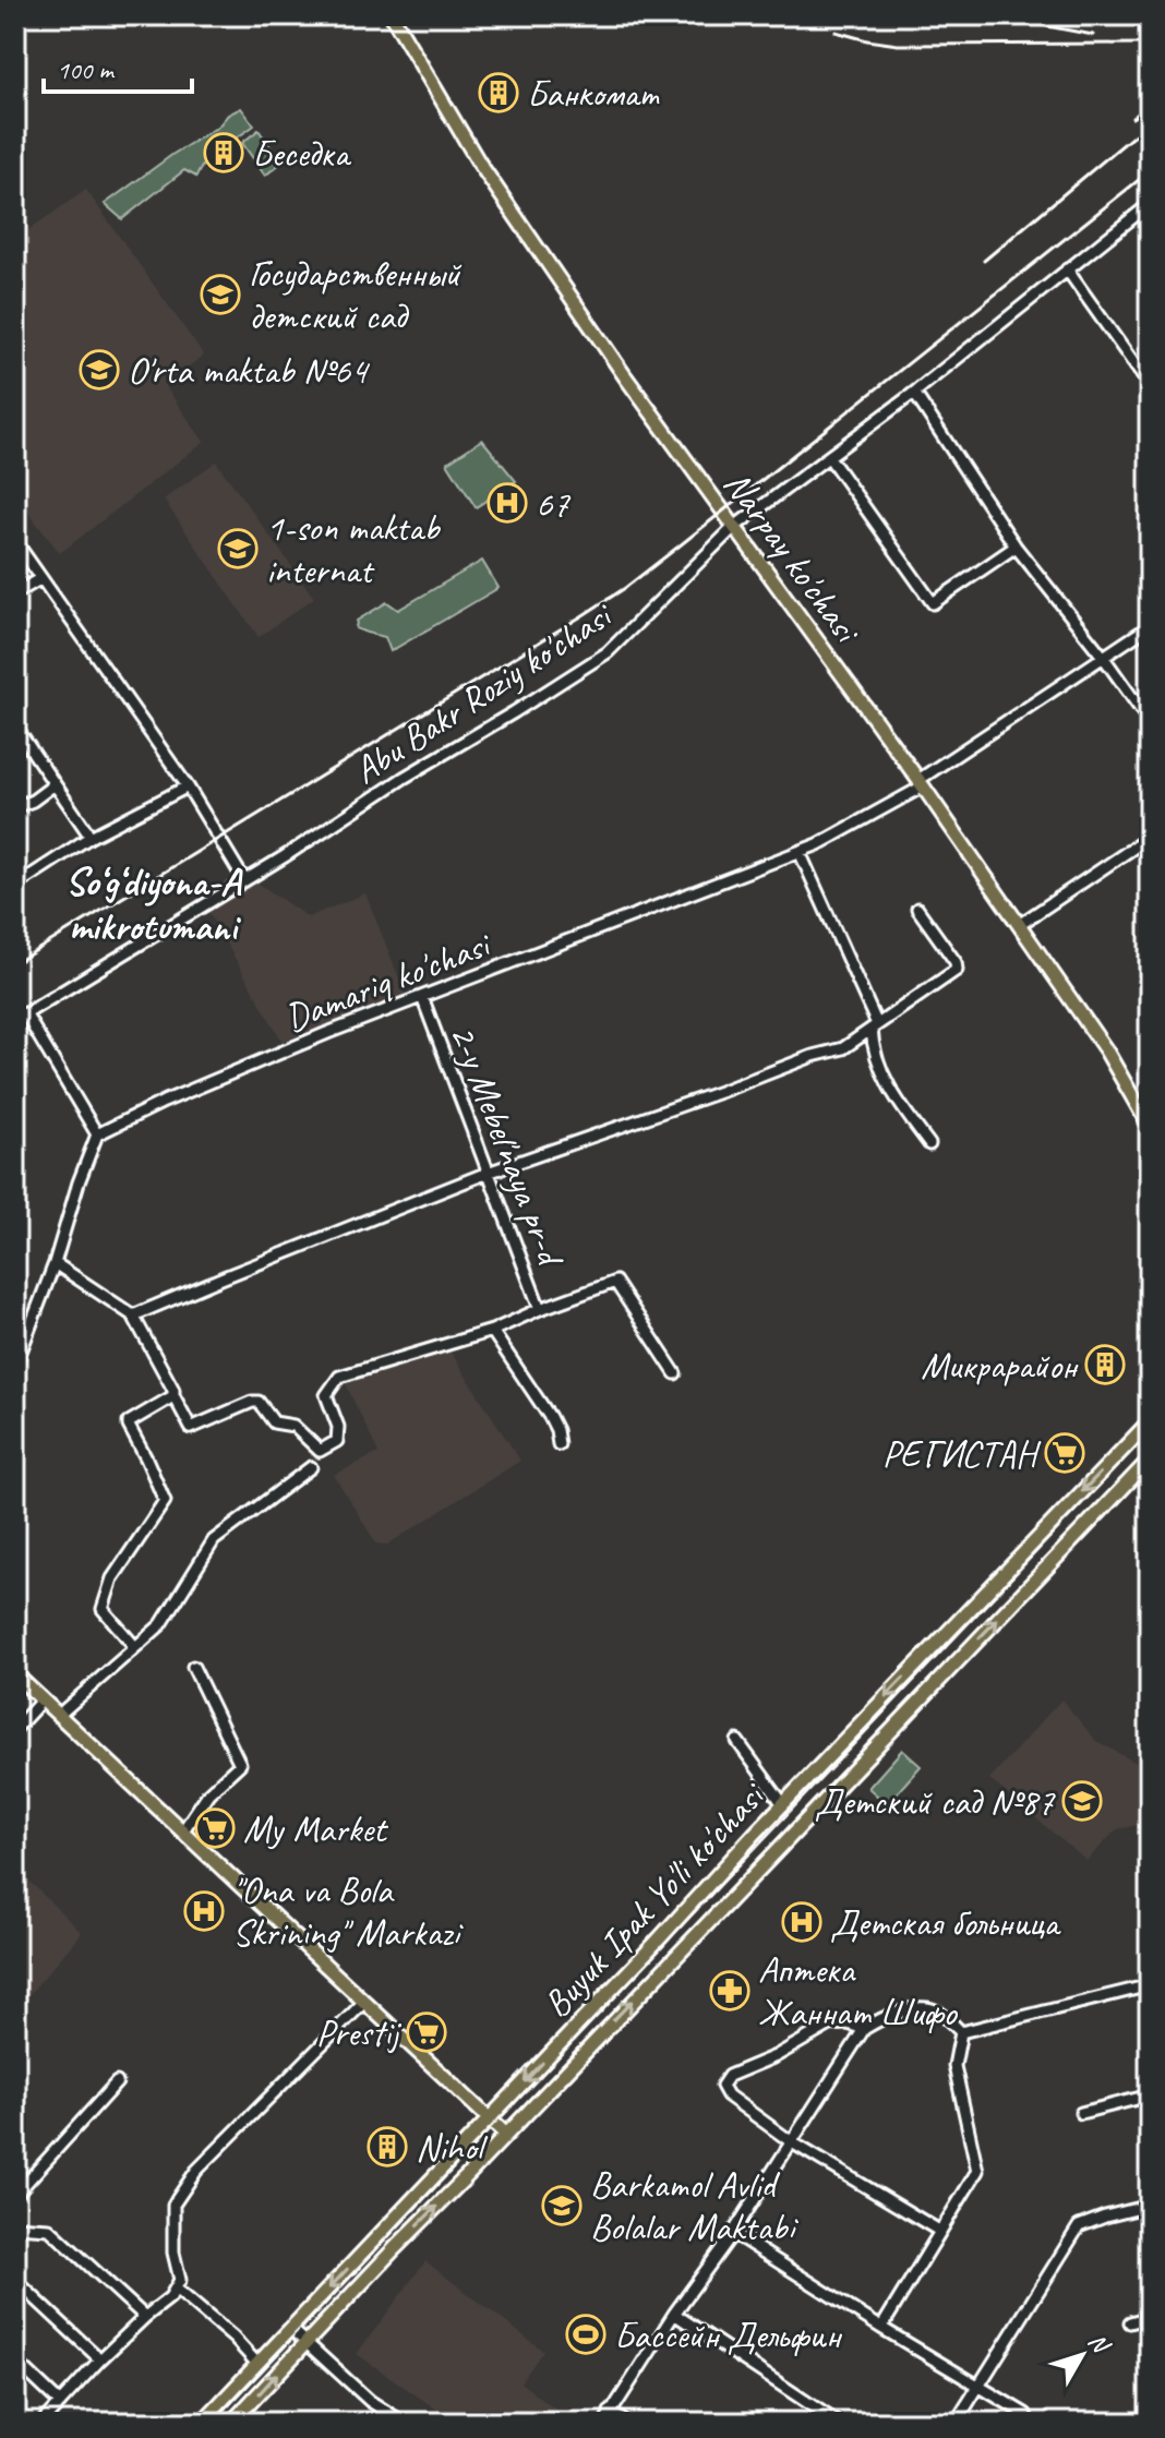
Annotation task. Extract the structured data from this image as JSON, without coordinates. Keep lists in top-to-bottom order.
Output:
{
  "streets": {
    "main road": ["Narpay ko'chasi", "Buyuk Ipak Yo'li ko'chasi"],
    "street": ["Abu Bakr Roziy ko'chasi", "Damariq ko'chasi", "2-y Mebel'naya pr-d"]
  },
  "crossings": [
    ["Narpay ko'chasi", "Abu Bakr Roziy ko'chasi"],
    ["Narpay ko'chasi", "Damariq ko'chasi"],
    ["Damariq ko'chasi", "2-y Mebel'naya pr-d"]
  ],
  "districts": ["So‘g‘diyona-А mikrotumani"],
  "places": {
    "building": [
      "Банкомат",
      "Беседка",
      "Микрарайон",
      "Nihol"
    ],
    "school or university": [
      "Государственный детский сад",
      "O'rta maktab №64",
      "1-son maktab internat",
      "Детский сад №87",
      "Barkamol Avlid Bolalar Maktabi"
    ],
    "hospital": ["67", "\"Ona va Bola Skrining\" Markazi", "Детская больница"],
    "supermarket": ["РЕГИСТАН", "My Market", "Prestij"],
    "pharmacy": ["Аптека Жаннат Шифо"],
    "sports": ["Бассейн Дельфин"]
  },
  "scale_bar": "100 m",
  "north": "top right"
}
